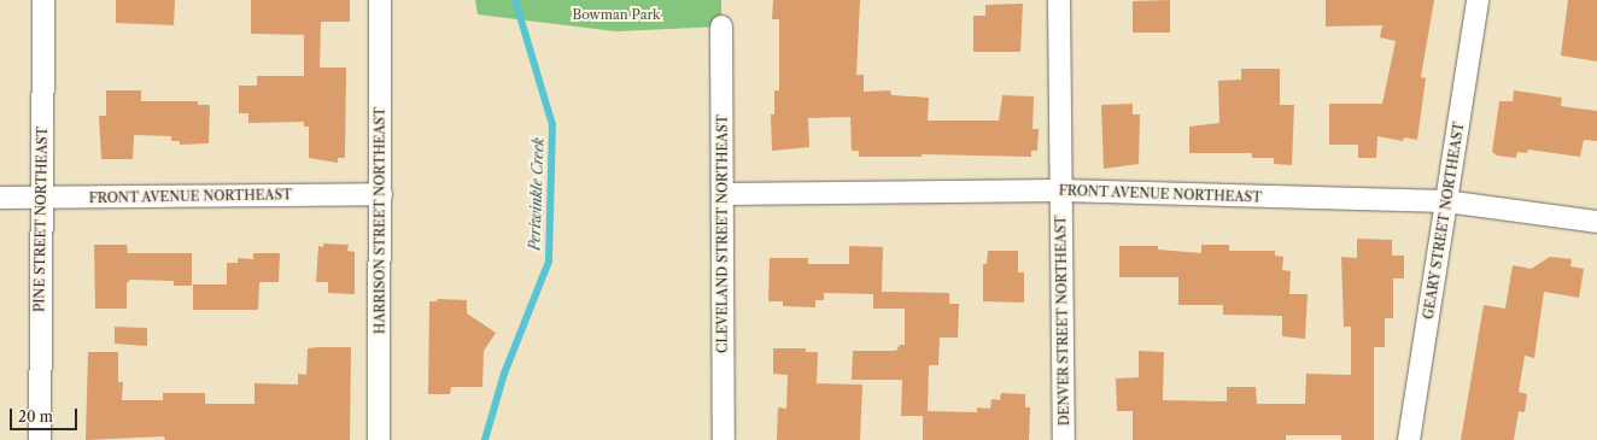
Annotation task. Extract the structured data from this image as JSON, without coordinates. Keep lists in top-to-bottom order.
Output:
{
  "streets": {
    "street": [
      "FRONT AVENUE NORTHEAST",
      "PINE STREET NORTHEAST",
      "HARRISON STREET NORTHEAST",
      "GEARY STREET NORTHEAST",
      "CLEVELAND STREET NORTHEAST",
      "DENVER STREET NORTHEAST"
    ]
  },
  "crossings": [
    ["FRONT AVENUE NORTHEAST", "PINE STREET NORTHEAST"],
    ["FRONT AVENUE NORTHEAST", "HARRISON STREET NORTHEAST"],
    ["FRONT AVENUE NORTHEAST", "GEARY STREET NORTHEAST"],
    ["FRONT AVENUE NORTHEAST", "CLEVELAND STREET NORTHEAST"],
    ["FRONT AVENUE NORTHEAST", "DENVER STREET NORTHEAST"]
  ],
  "water": ["Periwinkle Creek"],
  "parks": ["Bowman Park"],
  "scale_bar": "20 m"
}
